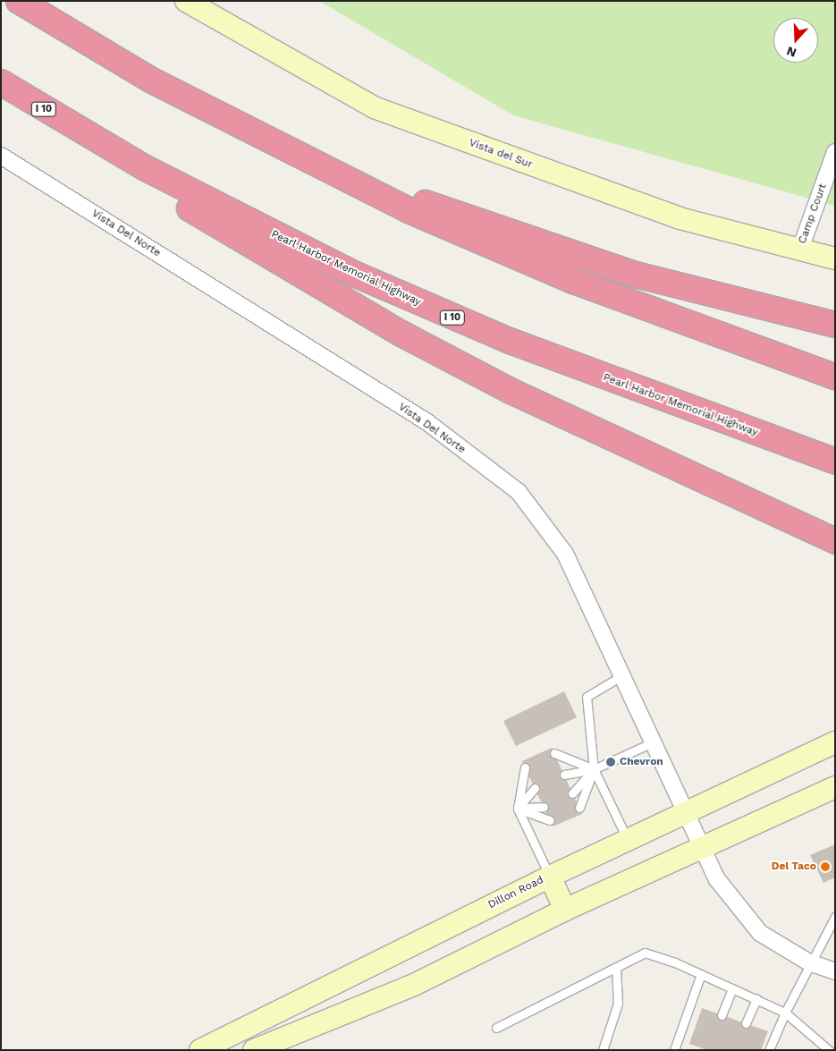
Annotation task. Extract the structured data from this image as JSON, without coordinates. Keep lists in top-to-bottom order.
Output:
{
  "streets": {
    "highway": ["I 10", "Pearl Harbor Memorial Highway"],
    "main road": ["Vista del Sur", "Dillon Road"],
    "street": ["Camp Court", "Vista Del Norte"]
  },
  "crossings": [
    ["Vista del Sur", "Camp Court"],
    ["Vista Del Norte", "Dillon Road"]
  ],
  "places": ["Chevron", "Del Taco"],
  "north": "bottom"
}
